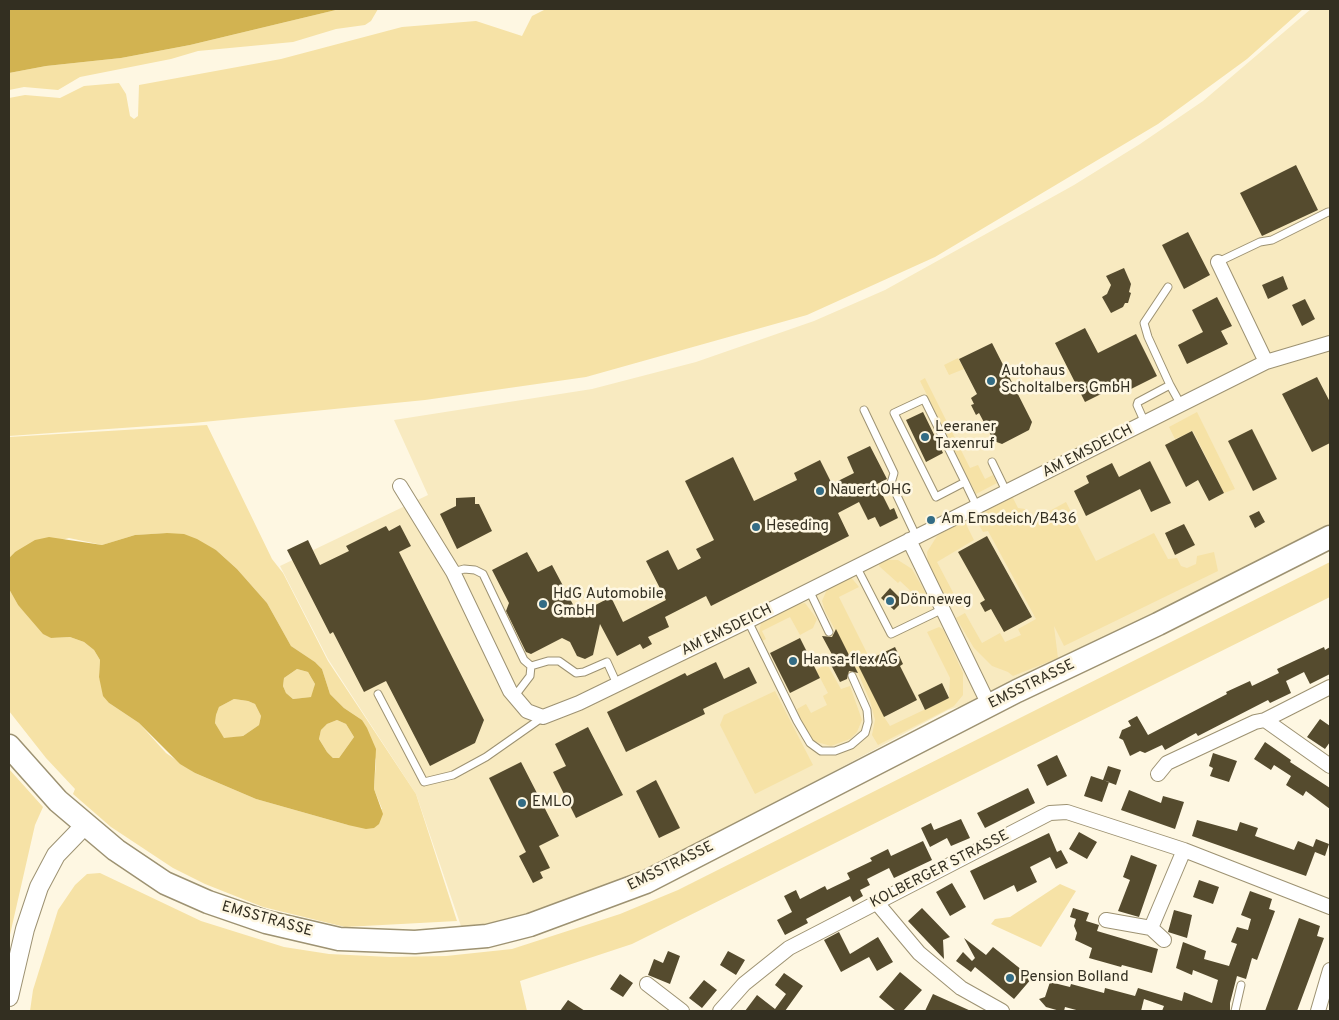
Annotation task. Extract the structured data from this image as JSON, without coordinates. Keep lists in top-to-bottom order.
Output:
{
  "streets": {
    "main road": ["EMSSTRASSE"],
    "street": ["AM EMSDEICH", "KOLBERGER STRASSE"]
  },
  "places": [
    "Autohaus Scholtalbers GmbH",
    "Leeraner Taxenruf",
    "Nauert OHG",
    "Am Emsdeich/B436",
    "Heseding",
    "Dönneweg",
    "HdG Automobile GmbH",
    "Hansa-flex AG",
    "EMLO",
    "Pension Bolland"
  ]
}
